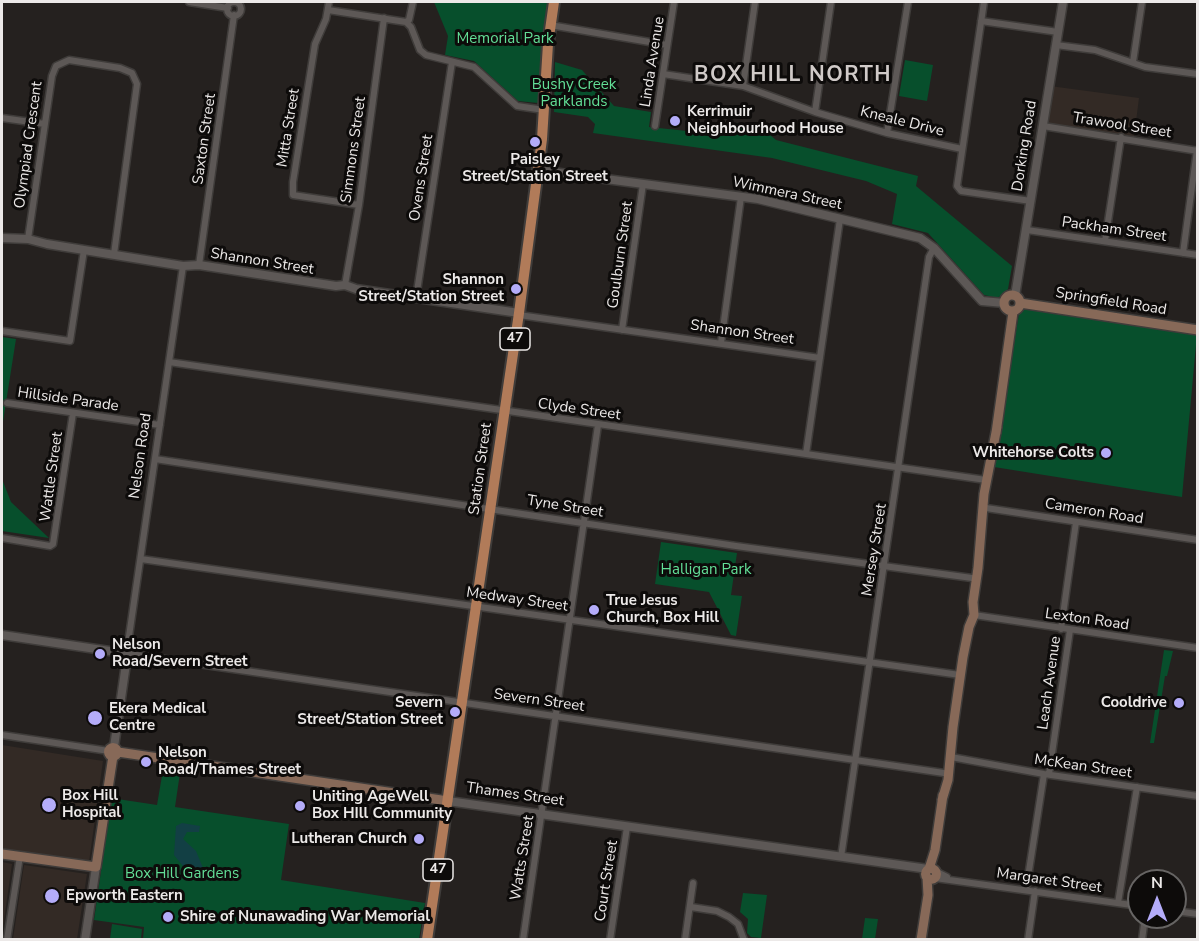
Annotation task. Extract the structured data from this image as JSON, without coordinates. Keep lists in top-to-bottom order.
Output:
{
  "streets": {
    "main road": [
      "Springfield Road",
      "47",
      "Nelson Road",
      "Station Street",
      "Thames Street"
    ],
    "street": [
      "Linda Avenue",
      "Kneale Drive",
      "Trawool Street",
      "Mitta Street",
      "Saxton Street",
      "Olympiad Crescent",
      "Dorking Road",
      "Simmons Street",
      "Ovens Street",
      "Wimmera Street",
      "Packham Street",
      "Goulburn Street",
      "Shannon Street",
      "Hillside Parade",
      "Clyde Street",
      "Wattle Street",
      "Tyne Street",
      "Cameron Road",
      "Mersey Street",
      "Medway Street",
      "Lexton Road",
      "Leach Avenue",
      "Severn Street",
      "McKean Street",
      "Watts Street",
      "Court Street",
      "Margaret Street"
    ]
  },
  "crossings": [
    ["Linda Avenue", "Kneale Drive"],
    ["Trawool Street", "Dorking Road"],
    ["Mitta Street", "Simmons Street"],
    ["Saxton Street", "Shannon Street"],
    ["Olympiad Crescent", "Shannon Street"],
    ["Dorking Road", "Wimmera Street"],
    ["Dorking Road", "Packham Street"],
    ["Dorking Road", "Springfield Road"],
    ["Simmons Street", "Shannon Street"],
    ["Ovens Street", "Shannon Street"],
    ["Wimmera Street", "Goulburn Street"],
    ["Wimmera Street", "Springfield Road"],
    ["Wimmera Street", "Station Street"],
    ["Wimmera Street", "Mersey Street"],
    ["Goulburn Street", "Shannon Street"],
    ["Shannon Street", "Nelson Road"],
    ["Shannon Street", "Station Street"],
    ["Hillside Parade", "Nelson Road"],
    ["Hillside Parade", "Wattle Street"],
    ["Clyde Street", "Nelson Road"],
    ["Clyde Street", "Station Street"],
    ["Clyde Street", "Mersey Street"],
    ["Clyde Street", "Watts Street"],
    ["Nelson Road", "Tyne Street"],
    ["Nelson Road", "Medway Street"],
    ["Nelson Road", "Severn Street"],
    ["Nelson Road", "Thames Street"],
    ["Station Street", "Tyne Street"],
    ["Station Street", "Medway Street"],
    ["Station Street", "Severn Street"],
    ["Station Street", "Thames Street"],
    ["Tyne Street", "Mersey Street"],
    ["Tyne Street", "Watts Street"],
    ["Mersey Street", "Medway Street"],
    ["Mersey Street", "Severn Street"],
    ["Mersey Street", "Thames Street"],
    ["Medway Street", "Watts Street"],
    ["Lexton Road", "Leach Avenue"],
    ["Leach Avenue", "McKean Street"],
    ["Leach Avenue", "Margaret Street"],
    ["Severn Street", "Watts Street"],
    ["Thames Street", "Watts Street"],
    ["Thames Street", "Court Street"],
    ["Thames Street", "Margaret Street"]
  ],
  "districts": ["BOX HILL NORTH"],
  "parks": [
    "Memorial Park",
    "Bushy Creek Parklands",
    "Halligan Park",
    "Box Hill Gardens"
  ],
  "places": [
    "Kerrimuir Neighbourhood House",
    "Paisley Street/Station Street",
    "Shannon Street/Station Street",
    "Whitehorse Colts",
    "True Jesus Church, Box Hill",
    "Nelson Road/Severn Street",
    "Cooldrive",
    "Severn Street/Station Street",
    "Ekera Medical Centre",
    "Nelson Road/Thames Street",
    "Box Hill Hospital",
    "Uniting AgeWell Box HIll Community",
    "Lutheran Church",
    "Epworth Eastern",
    "Shire of Nunawading War Memorial"
  ],
  "north": "top"
}
